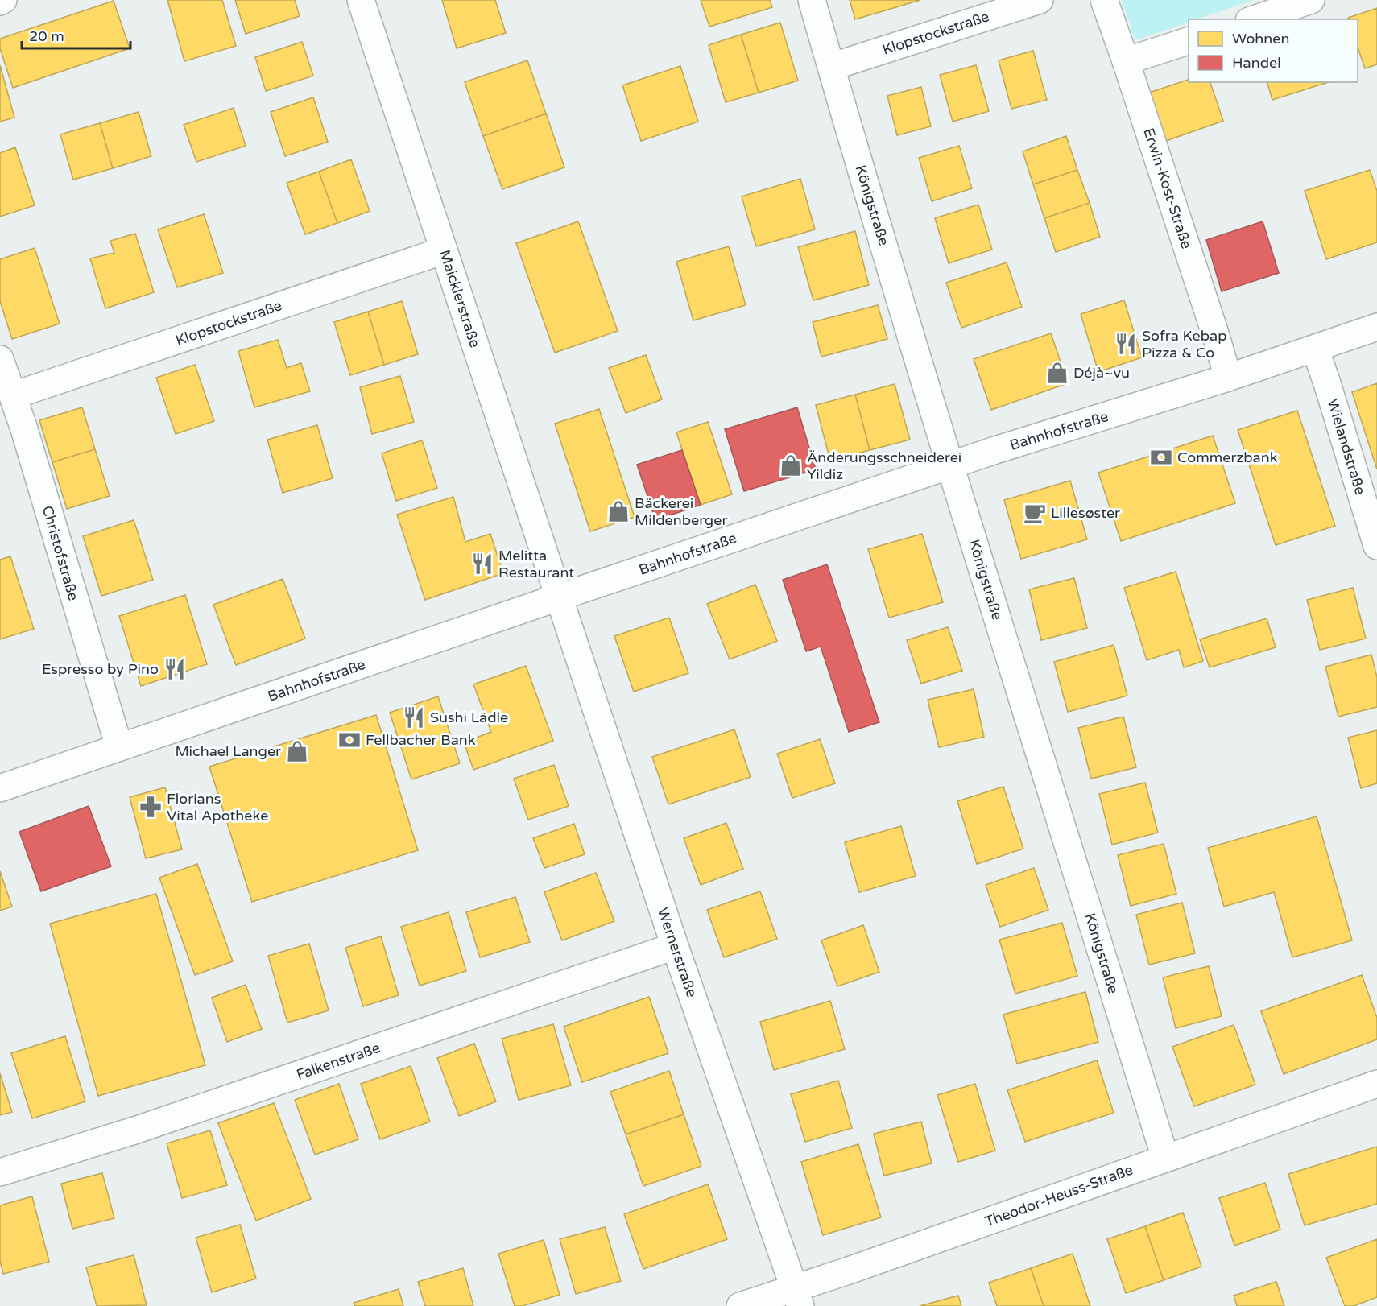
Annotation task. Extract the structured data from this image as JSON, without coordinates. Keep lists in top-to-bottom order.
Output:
{
  "streets": {
    "street": [
      "Klopstockstraße",
      "Erwin-Kost-Straße",
      "Königstraße",
      "Maicklerstraße",
      "Bahnhofstraße",
      "Wielandstraße",
      "Christofstraße",
      "Wernerstraße",
      "Falkenstraße",
      "Theodor-Heuss-Straße"
    ]
  },
  "crossings": [
    ["Klopstockstraße", "Königstraße"],
    ["Klopstockstraße", "Maicklerstraße"],
    ["Klopstockstraße", "Christofstraße"],
    ["Erwin-Kost-Straße", "Bahnhofstraße"],
    ["Königstraße", "Bahnhofstraße"],
    ["Königstraße", "Theodor-Heuss-Straße"],
    ["Maicklerstraße", "Bahnhofstraße"],
    ["Maicklerstraße", "Wernerstraße"],
    ["Bahnhofstraße", "Wielandstraße"],
    ["Bahnhofstraße", "Christofstraße"],
    ["Bahnhofstraße", "Wernerstraße"],
    ["Wernerstraße", "Falkenstraße"],
    ["Wernerstraße", "Theodor-Heuss-Straße"]
  ],
  "places": {
    "restaurant": [
      "Sofra Kebap Pizza & Co",
      "Melitta Restaurant",
      "Espresso by Pino",
      "Sushi Lädle"
    ],
    "shop": [
      "Déjà~vu",
      "Änderungsschneiderei Yildiz",
      "Bäckerei Mildenberger",
      "Michael Langer"
    ],
    "bank": ["Commerzbank", "Fellbacher Bank"],
    "cafe": ["Lillesøster"],
    "pharmacy": ["Florians Vital Apotheke"]
  },
  "legend": ["Wohnen", "Handel"],
  "scale_bar": "20 m"
}
